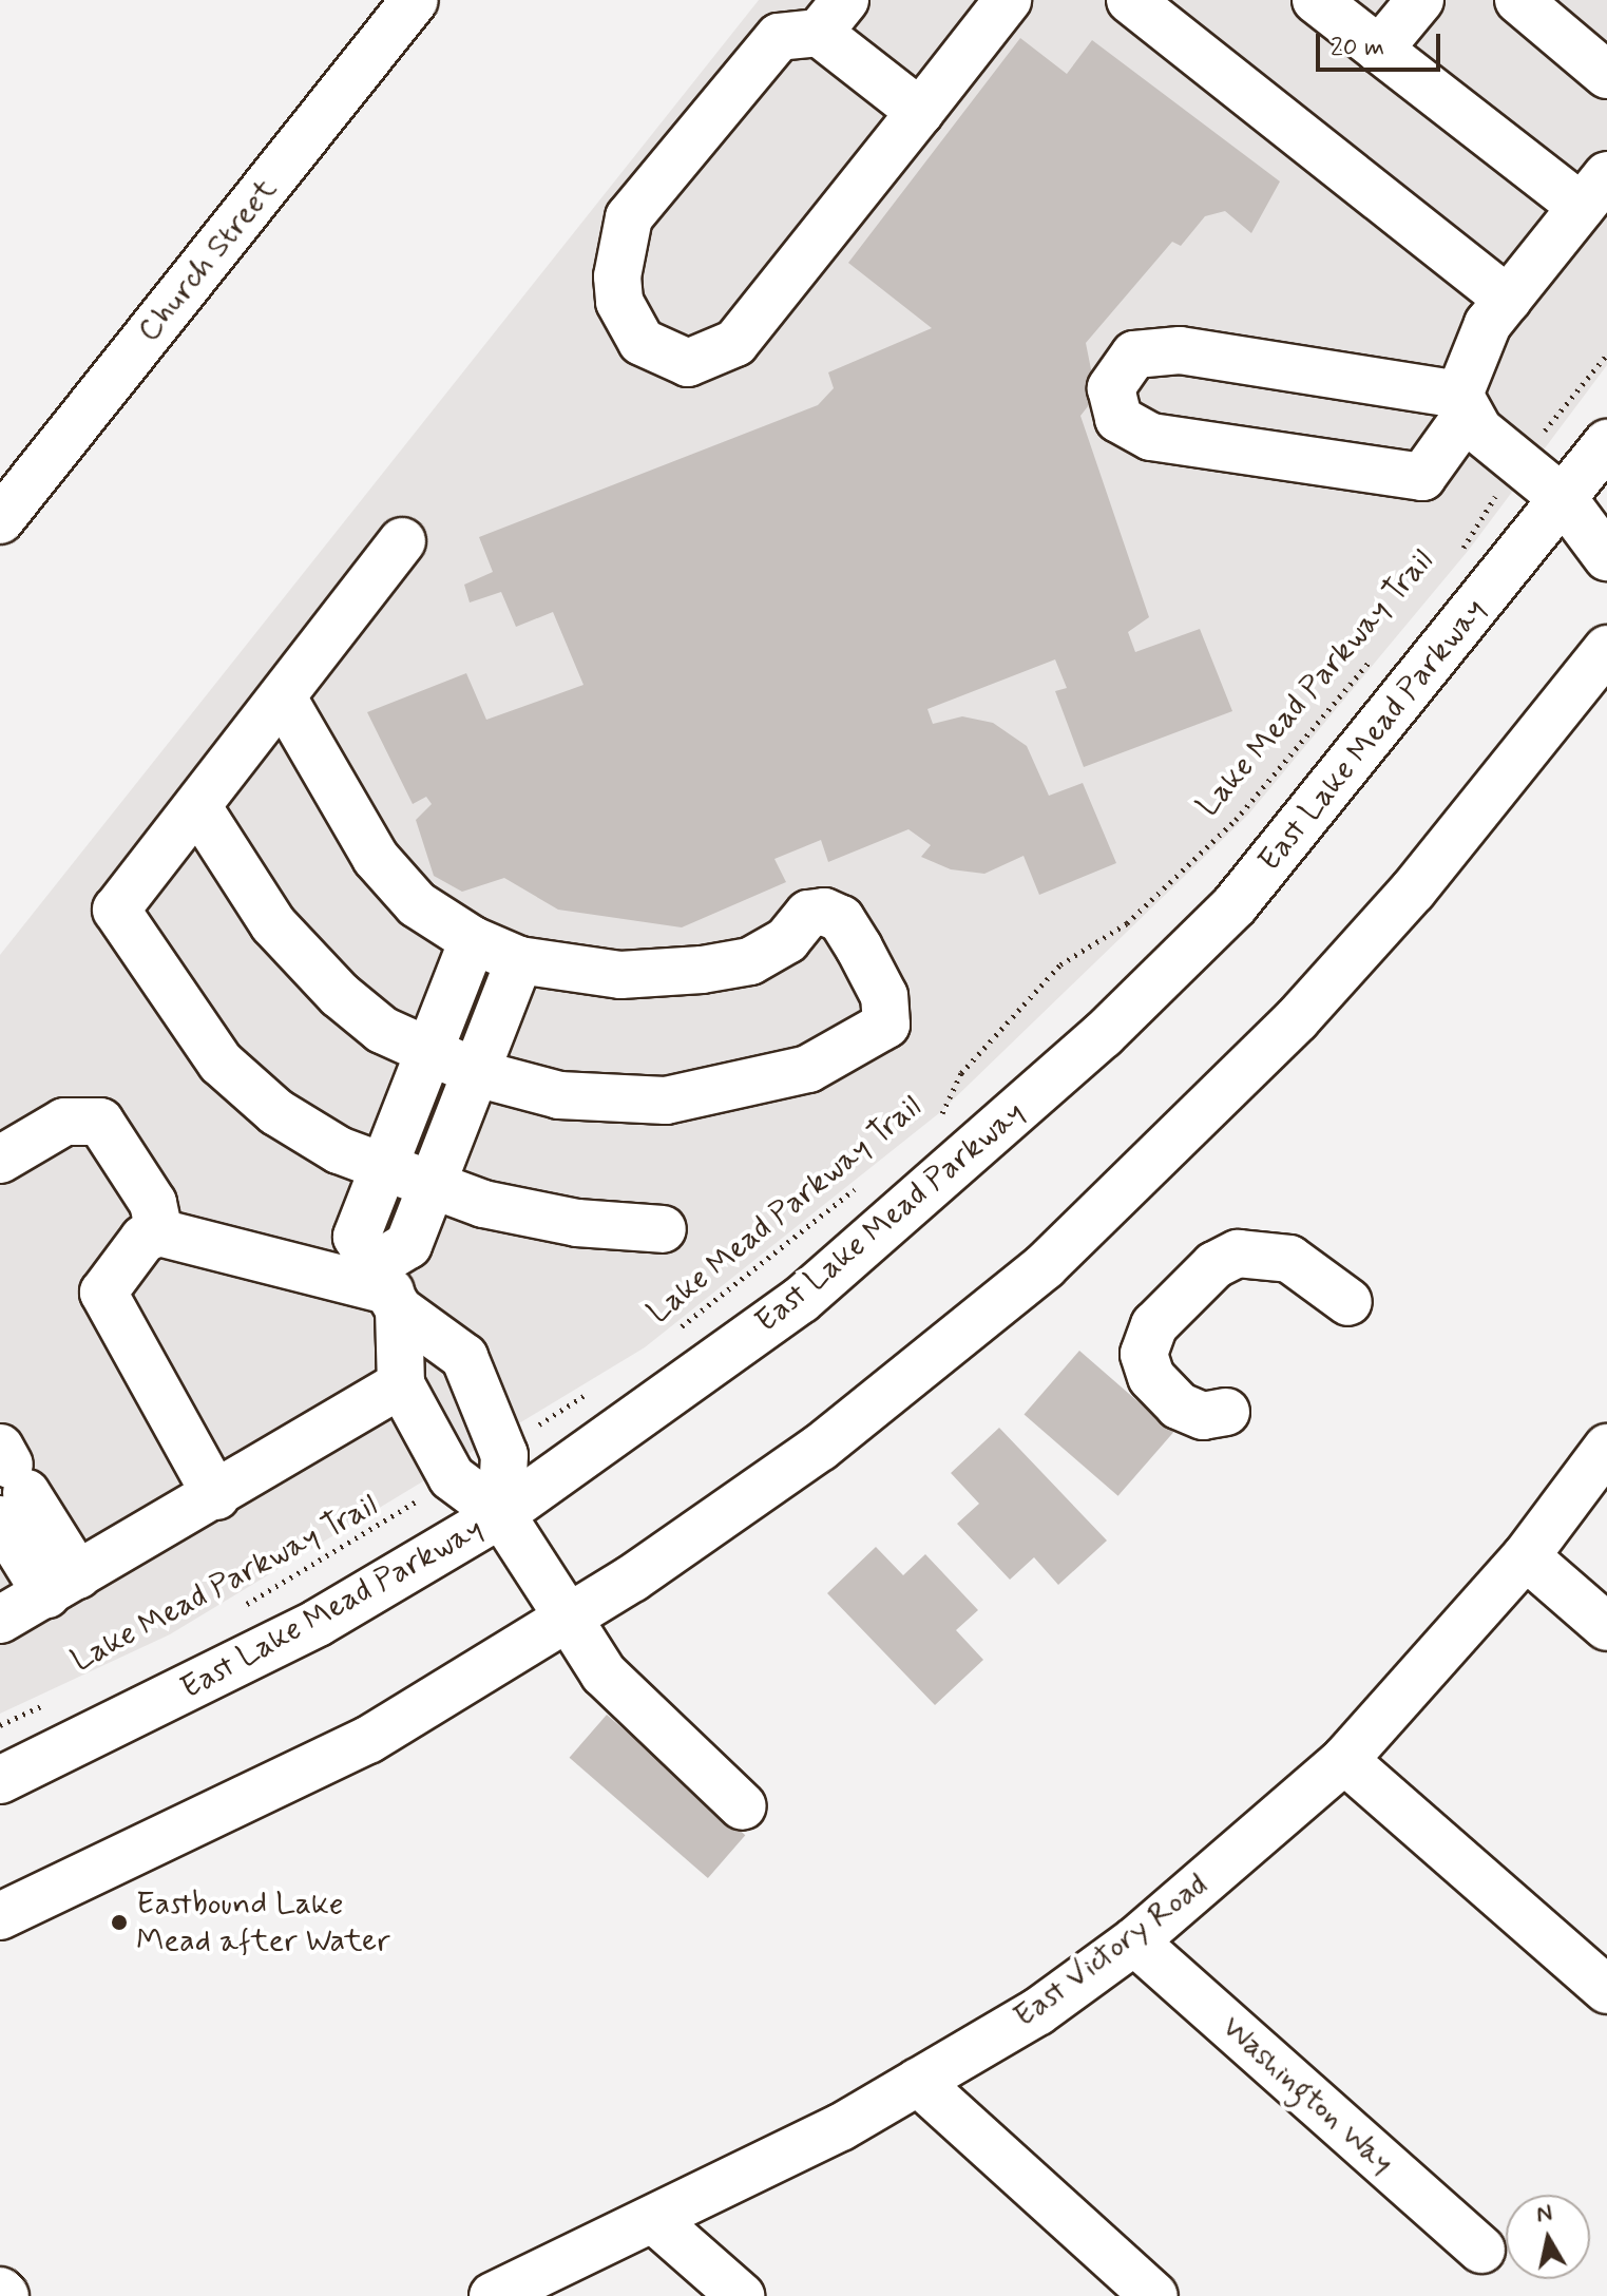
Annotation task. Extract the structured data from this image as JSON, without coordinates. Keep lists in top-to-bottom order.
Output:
{
  "streets": {
    "main road": [
      "Church Street",
      "East Lake Mead Parkway",
      "East Victory Road",
      "Washington Way"
    ],
    "path": ["Lake Mead Parkway Trail"]
  },
  "crossings": [
    ["East Victory Road", "Washington Way"]
  ],
  "places": ["Eastbound Lake Mead after Water"],
  "scale_bar": "20 m",
  "north": "top"
}
